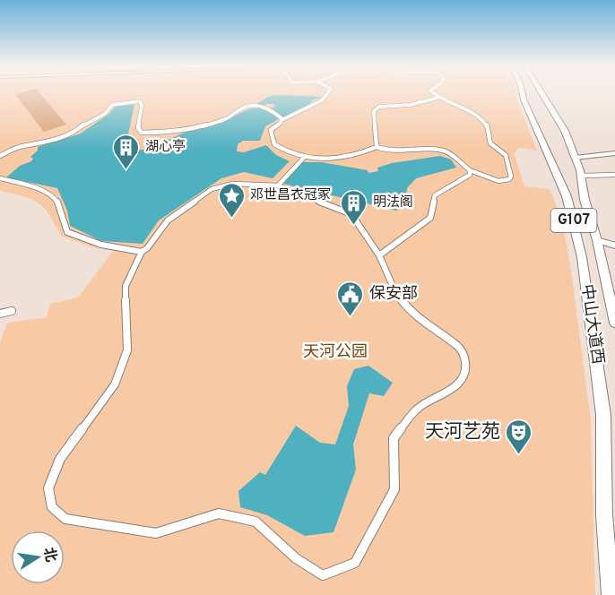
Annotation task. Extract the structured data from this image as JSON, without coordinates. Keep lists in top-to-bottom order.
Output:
{
  "streets": {
    "highway": ["G107", "中山大道西"]
  },
  "parks": ["天河公园"],
  "places": {
    "building": ["湖心亭", "明法阁"],
    "place": ["邓世昌衣冠冢"],
    "public building": ["保安部"],
    "theatre": ["天河艺苑"]
  },
  "north": "right"
}
